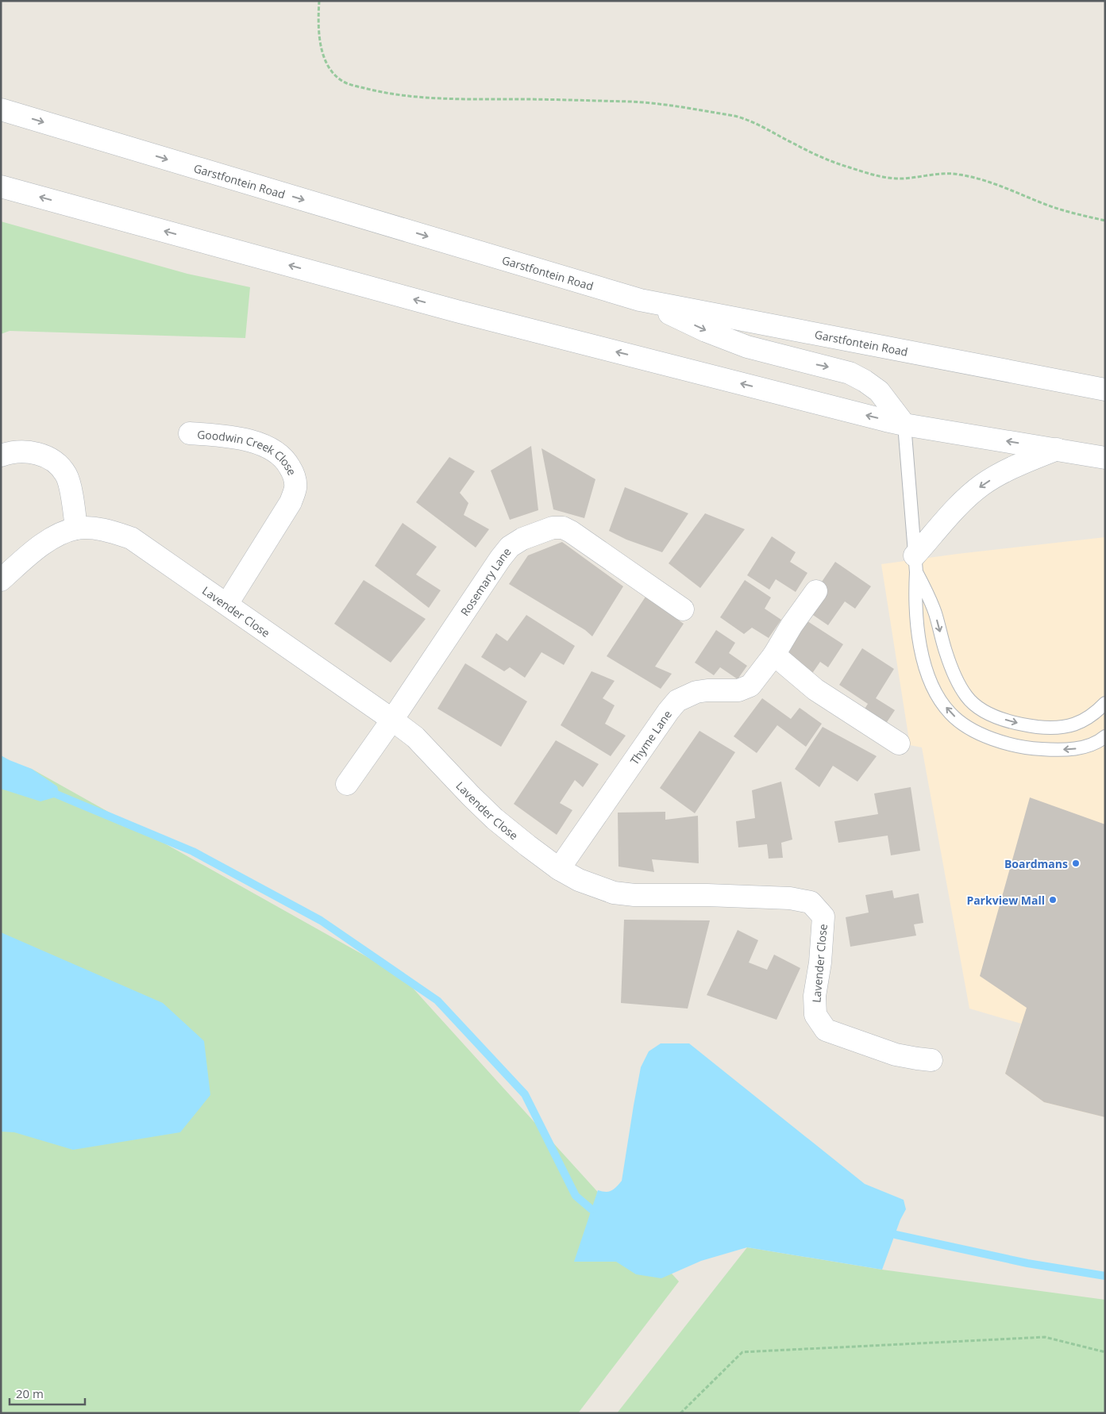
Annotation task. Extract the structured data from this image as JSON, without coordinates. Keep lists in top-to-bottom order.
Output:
{
  "streets": {
    "main road": [
      "Garstfontein Road",
      "Goodwin Creek Close",
      "Rosemary Lane",
      "Lavender Close",
      "Thyme Lane"
    ]
  },
  "crossings": [
    ["Goodwin Creek Close", "Lavender Close"],
    ["Rosemary Lane", "Lavender Close"],
    ["Lavender Close", "Thyme Lane"]
  ],
  "places": ["Boardmans", "Parkview Mall"],
  "scale_bar": "20 m"
}
